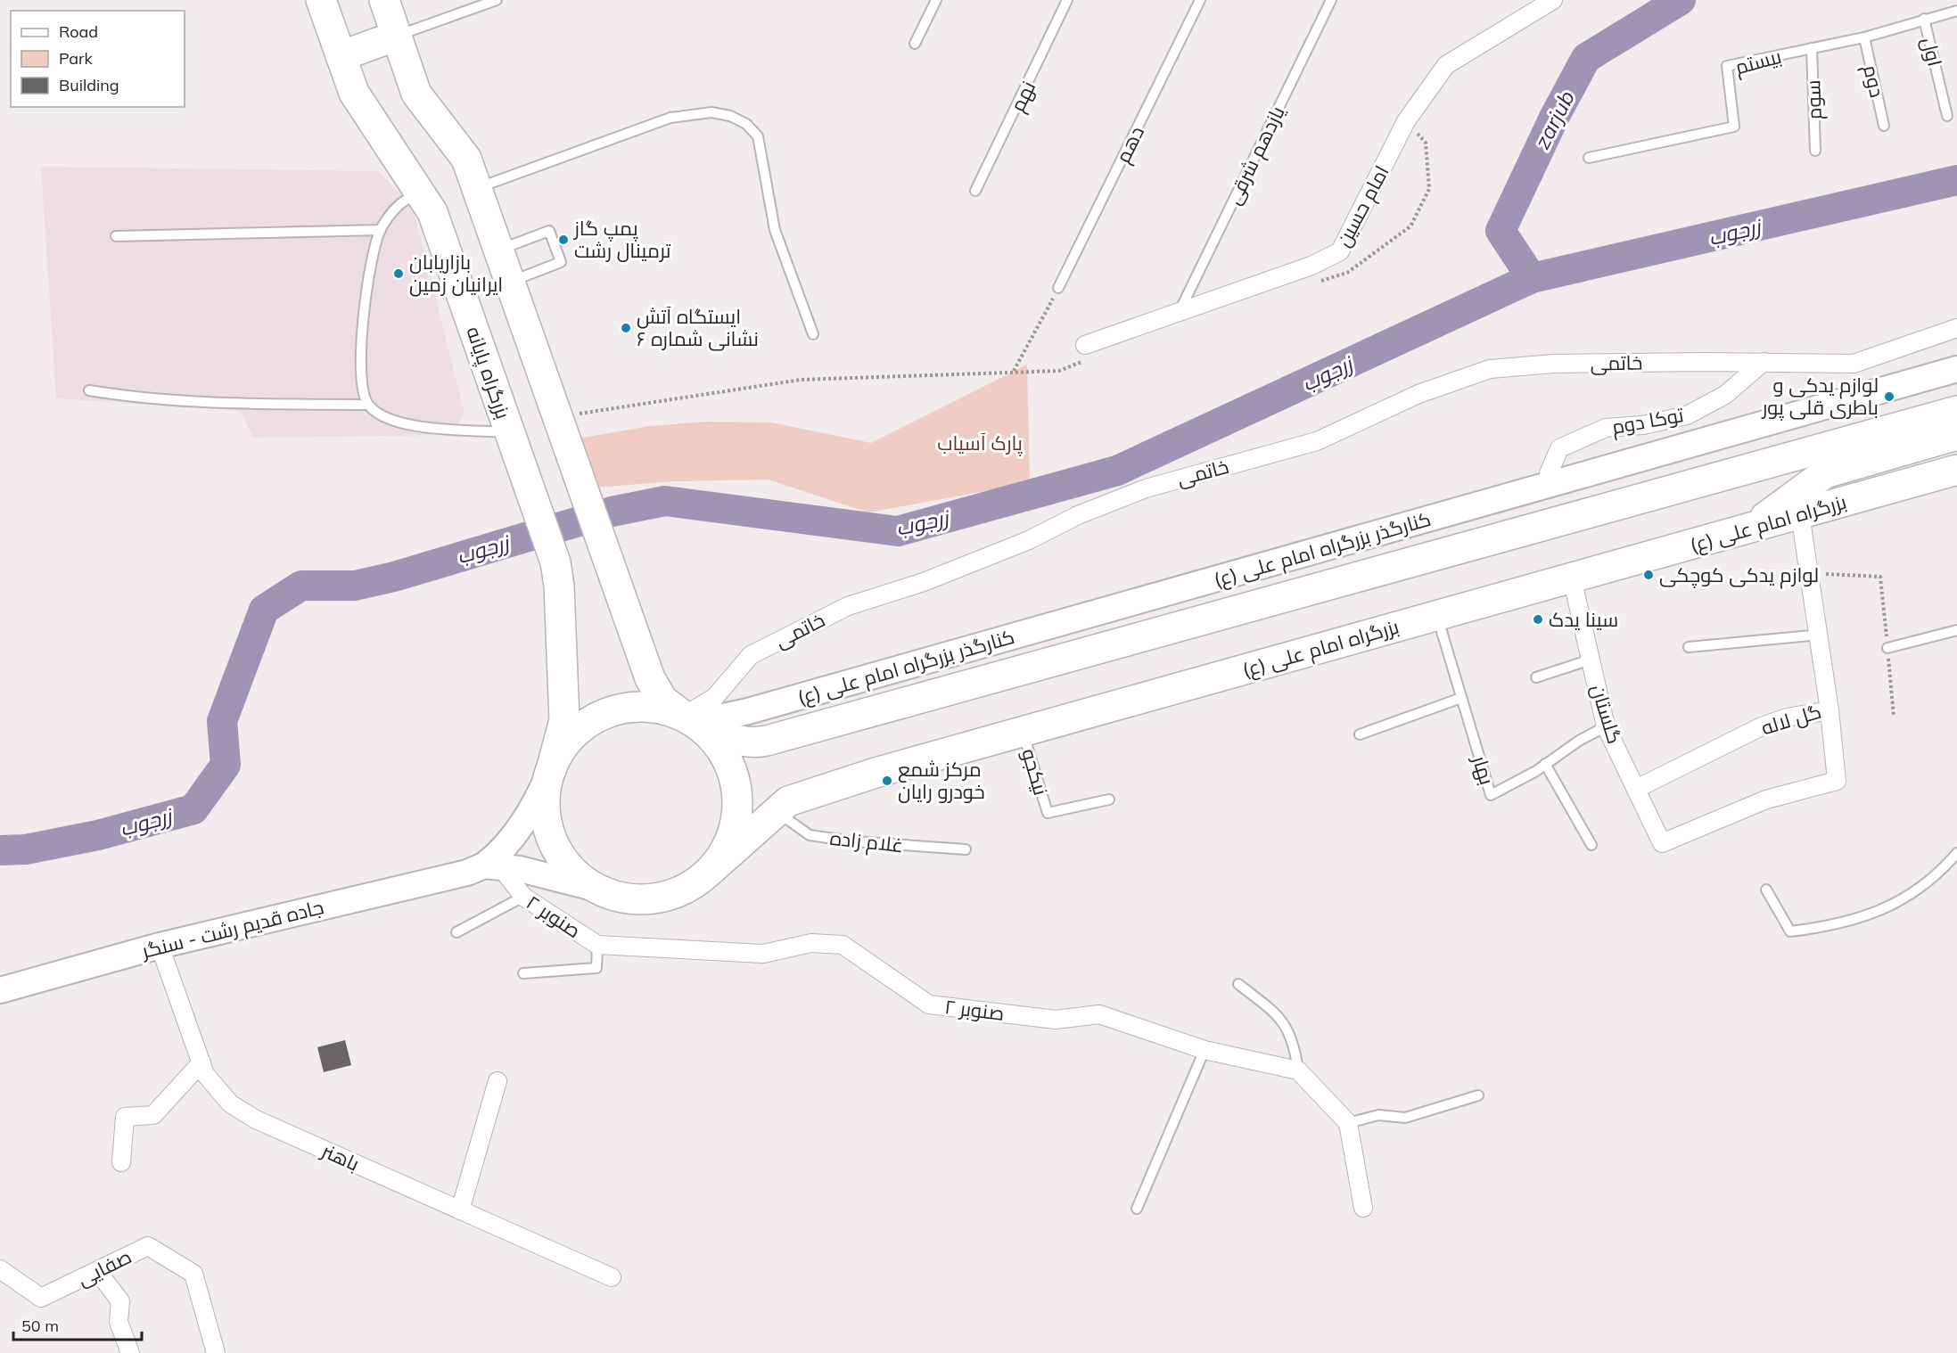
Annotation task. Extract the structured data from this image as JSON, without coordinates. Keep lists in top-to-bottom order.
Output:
{
  "streets": {
    "highway": ["بزرگراه پایانه", "بزرگراه امام علی (ع)"],
    "main road": ["کنارگذر بزرگراه امام علی (ع)", "جاده قدیم رشت - سنگر"],
    "street": [
      "امام حسین",
      "خاتمی",
      "توکا دوم",
      "گلستان",
      "گل لاله",
      "صنوبر ۲",
      "باهنر",
      "صفایی"
    ],
    "lane": [
      "اول",
      "بیستم",
      "دوم",
      "نهم",
      "سوم",
      "دهم",
      "یازدهم شرقی",
      "بهار",
      "نیکجو",
      "غلام زاده"
    ]
  },
  "crossings": [
    ["اول", "بیستم"],
    ["بیستم", "دوم"],
    ["بیستم", "سوم"],
    ["یازدهم شرقی", "امام حسین"],
    ["خاتمی", "توکا دوم"],
    ["خاتمی", "کنارگذر بزرگراه امام علی (ع)"],
    ["توکا دوم", "کنارگذر بزرگراه امام علی (ع)"],
    ["بزرگراه امام علی (ع)", "گلستان"],
    ["بزرگراه امام علی (ع)", "گل لاله"],
    ["بزرگراه امام علی (ع)", "بهار"],
    ["بزرگراه امام علی (ع)", "نیکجو"],
    ["بزرگراه امام علی (ع)", "غلام زاده"],
    ["گلستان", "گل لاله"],
    ["گلستان", "بهار"],
    ["صنوبر ۲", "جاده قدیم رشت - سنگر"],
    ["جاده قدیم رشت - سنگر", "باهنر"]
  ],
  "water": ["zarjub", "زرجوب"],
  "parks": ["پارک آسیاب"],
  "places": [
    "پمپ گاز ترمینال رشت",
    "بازاریابان ایرانیان زمین",
    "ایستگاه آتش نشانی شماره ۶",
    "لوازم یدکی و باطری قلی پور",
    "لوازم یدکی کوچکی",
    "سینا یدک",
    "مرکز شمع خودرو رایان"
  ],
  "legend": ["Road", "Park", "Building"],
  "scale_bar": "50 m"
}
